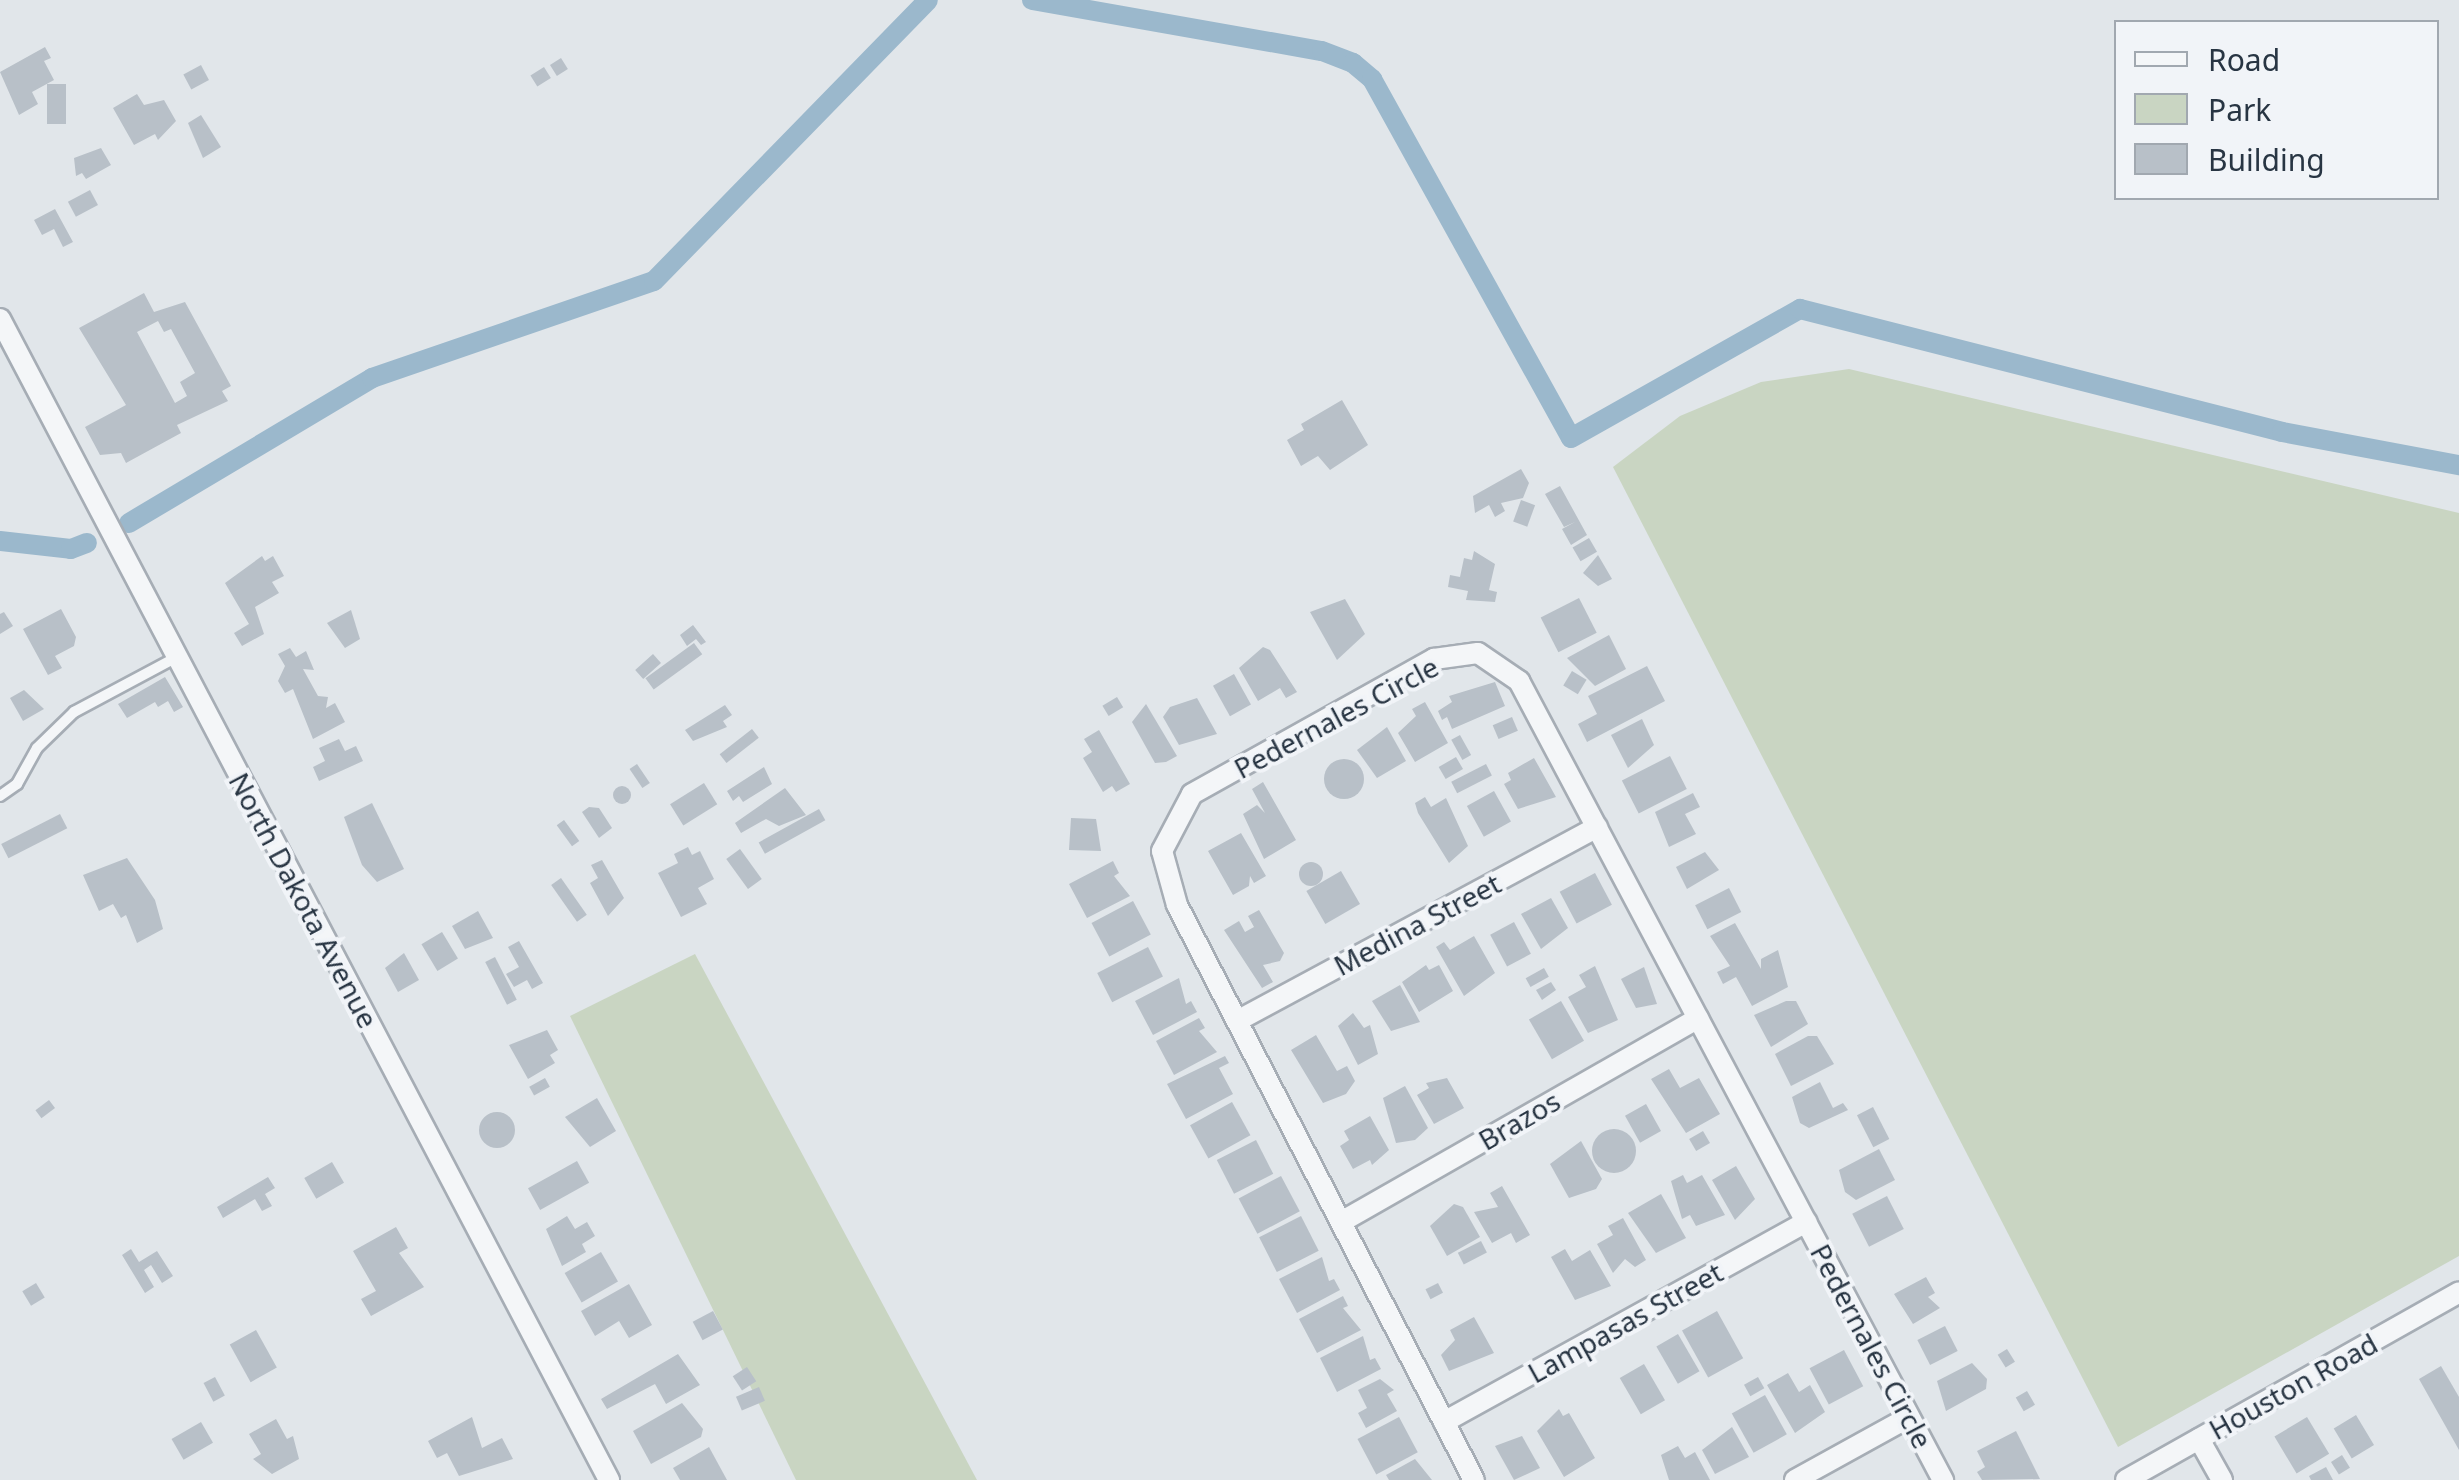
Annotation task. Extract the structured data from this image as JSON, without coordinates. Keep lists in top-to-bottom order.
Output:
{
  "streets": {
    "street": [
      "Pedernales Circle",
      "North Dakota Avenue",
      "Medina Street",
      "Brazos",
      "Lampasas Street",
      "Houston Road"
    ]
  },
  "crossings": [
    ["Pedernales Circle", "Medina Street"],
    ["Pedernales Circle", "Brazos"],
    ["Pedernales Circle", "Lampasas Street"]
  ],
  "legend": ["Road", "Park", "Building"]
}
